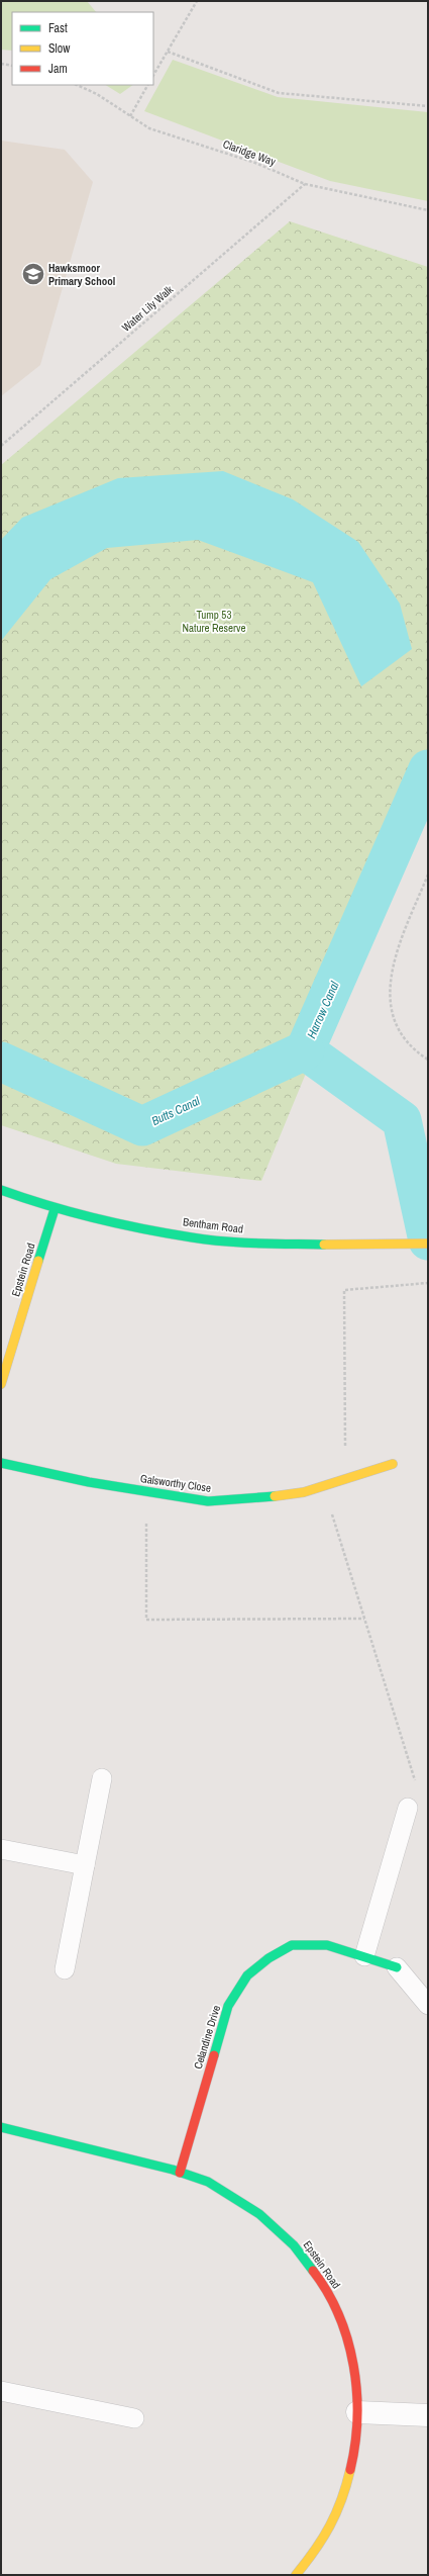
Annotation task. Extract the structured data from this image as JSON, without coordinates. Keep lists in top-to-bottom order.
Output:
{
  "streets": {
    "street": [
      "Bentham Road",
      "Epstein Road",
      "Galsworthy Close",
      "Celandine Drive"
    ],
    "path": ["Claridge Way", "Water Lily Walk"]
  },
  "crossings": [
    ["Claridge Way", "Water Lily Walk"],
    ["Bentham Road", "Epstein Road"],
    ["Epstein Road", "Celandine Drive"]
  ],
  "water": ["Harrow Canal", "Butts Canal"],
  "parks": ["Tump 53 Nature Reserve"],
  "places": {
    "school or university": ["Hawksmoor Primary School"]
  },
  "legend": ["Fast", "Slow", "Jam"]
}
